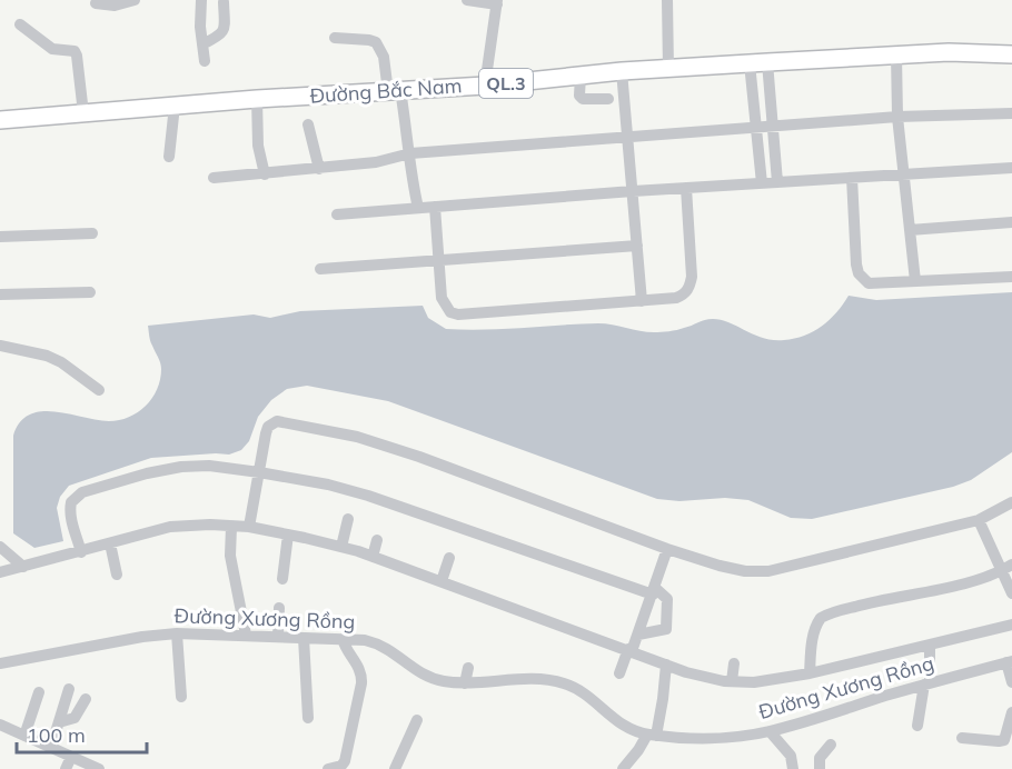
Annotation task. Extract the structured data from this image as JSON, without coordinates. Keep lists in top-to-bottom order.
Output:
{
  "streets": {
    "highway": ["QL.3", "Đường Bắc Nam"],
    "street": ["Đường Xương Rồng"]
  },
  "scale_bar": "100 m"
}
